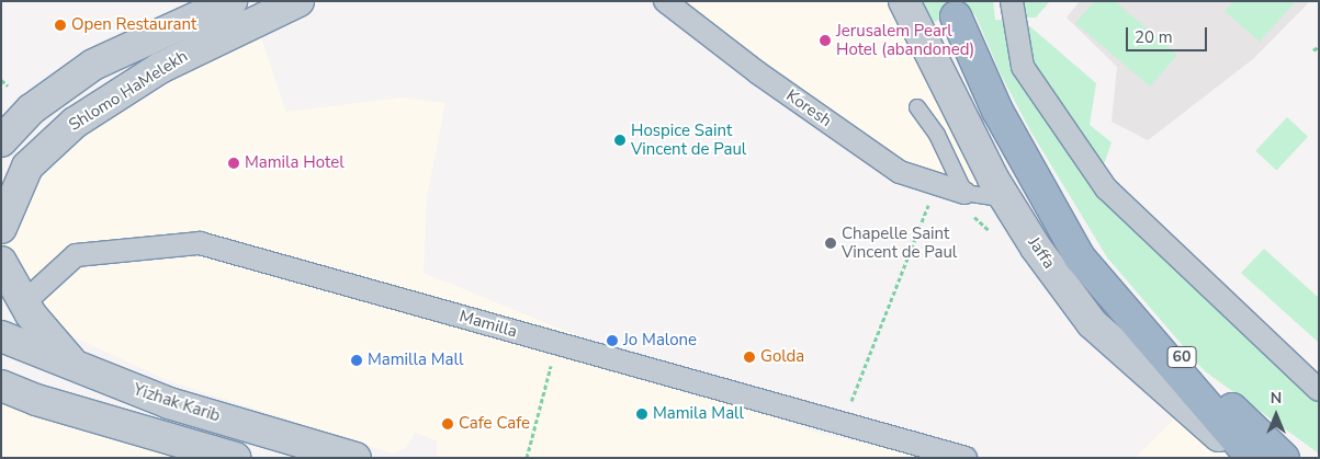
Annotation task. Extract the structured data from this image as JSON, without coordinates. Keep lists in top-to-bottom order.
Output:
{
  "streets": {
    "highway": ["Jaffa", "60"],
    "street": [
      "Shlomo HaMelekh",
      "Koresh",
      "Mamilla",
      "Yizhak Karib"
    ]
  },
  "places": [
    "Open Restaurant",
    "Jerusalem Pearl Hotel (abandoned)",
    "Hospice Saint Vincent de Paul",
    "Mamila Hotel",
    "Chapelle Saint Vincent de Paul",
    "Jo Malone",
    "Golda",
    "Mamilla Mall",
    "Mamila Mall",
    "Cafe Cafe"
  ],
  "scale_bar": "20 m",
  "north": "top"
}
